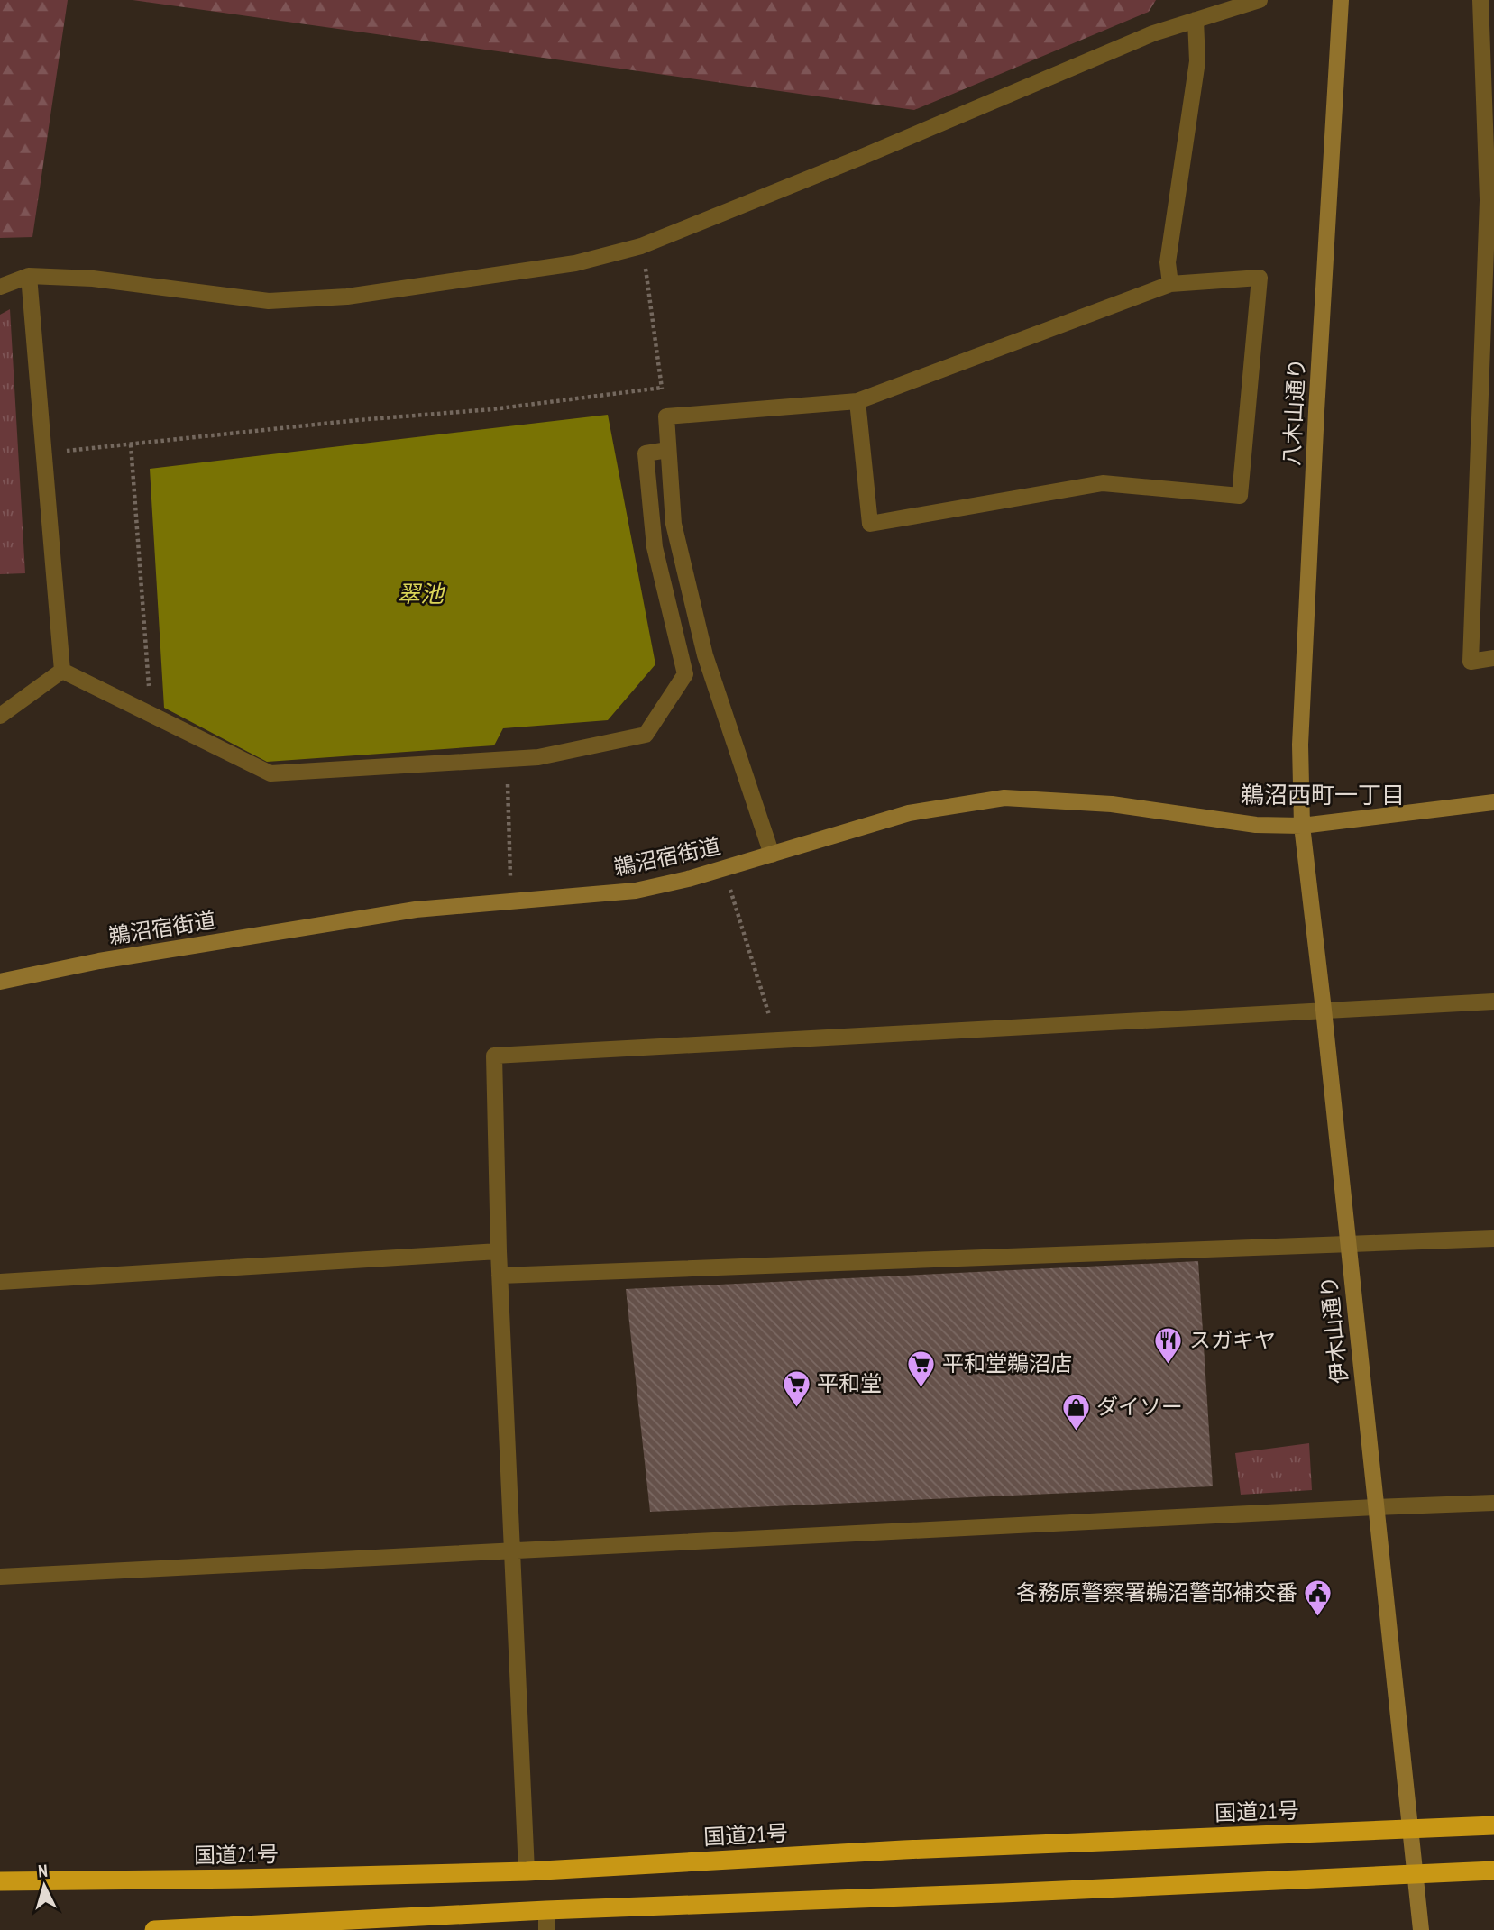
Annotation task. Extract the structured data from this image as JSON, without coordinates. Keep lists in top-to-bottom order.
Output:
{
  "streets": {
    "highway": ["国道21号"],
    "street": ["八木山通り", "鵜沼宿街道", "伊木山通り"]
  },
  "crossings": [
    ["八木山通り", "鵜沼宿街道"],
    ["八木山通り", "伊木山通り"],
    ["鵜沼宿街道", "伊木山通り"],
    ["伊木山通り", "国道21号"]
  ],
  "districts": ["鵜沼西町一丁目"],
  "water": ["翠池"],
  "places": {
    "restaurant": ["スガキヤ"],
    "supermarket": ["平和堂鵜沼店", "平和堂"],
    "shop": ["ダイソー"],
    "public building": ["各務原警察署鵜沼警部補交番"]
  },
  "north": "top"
}
